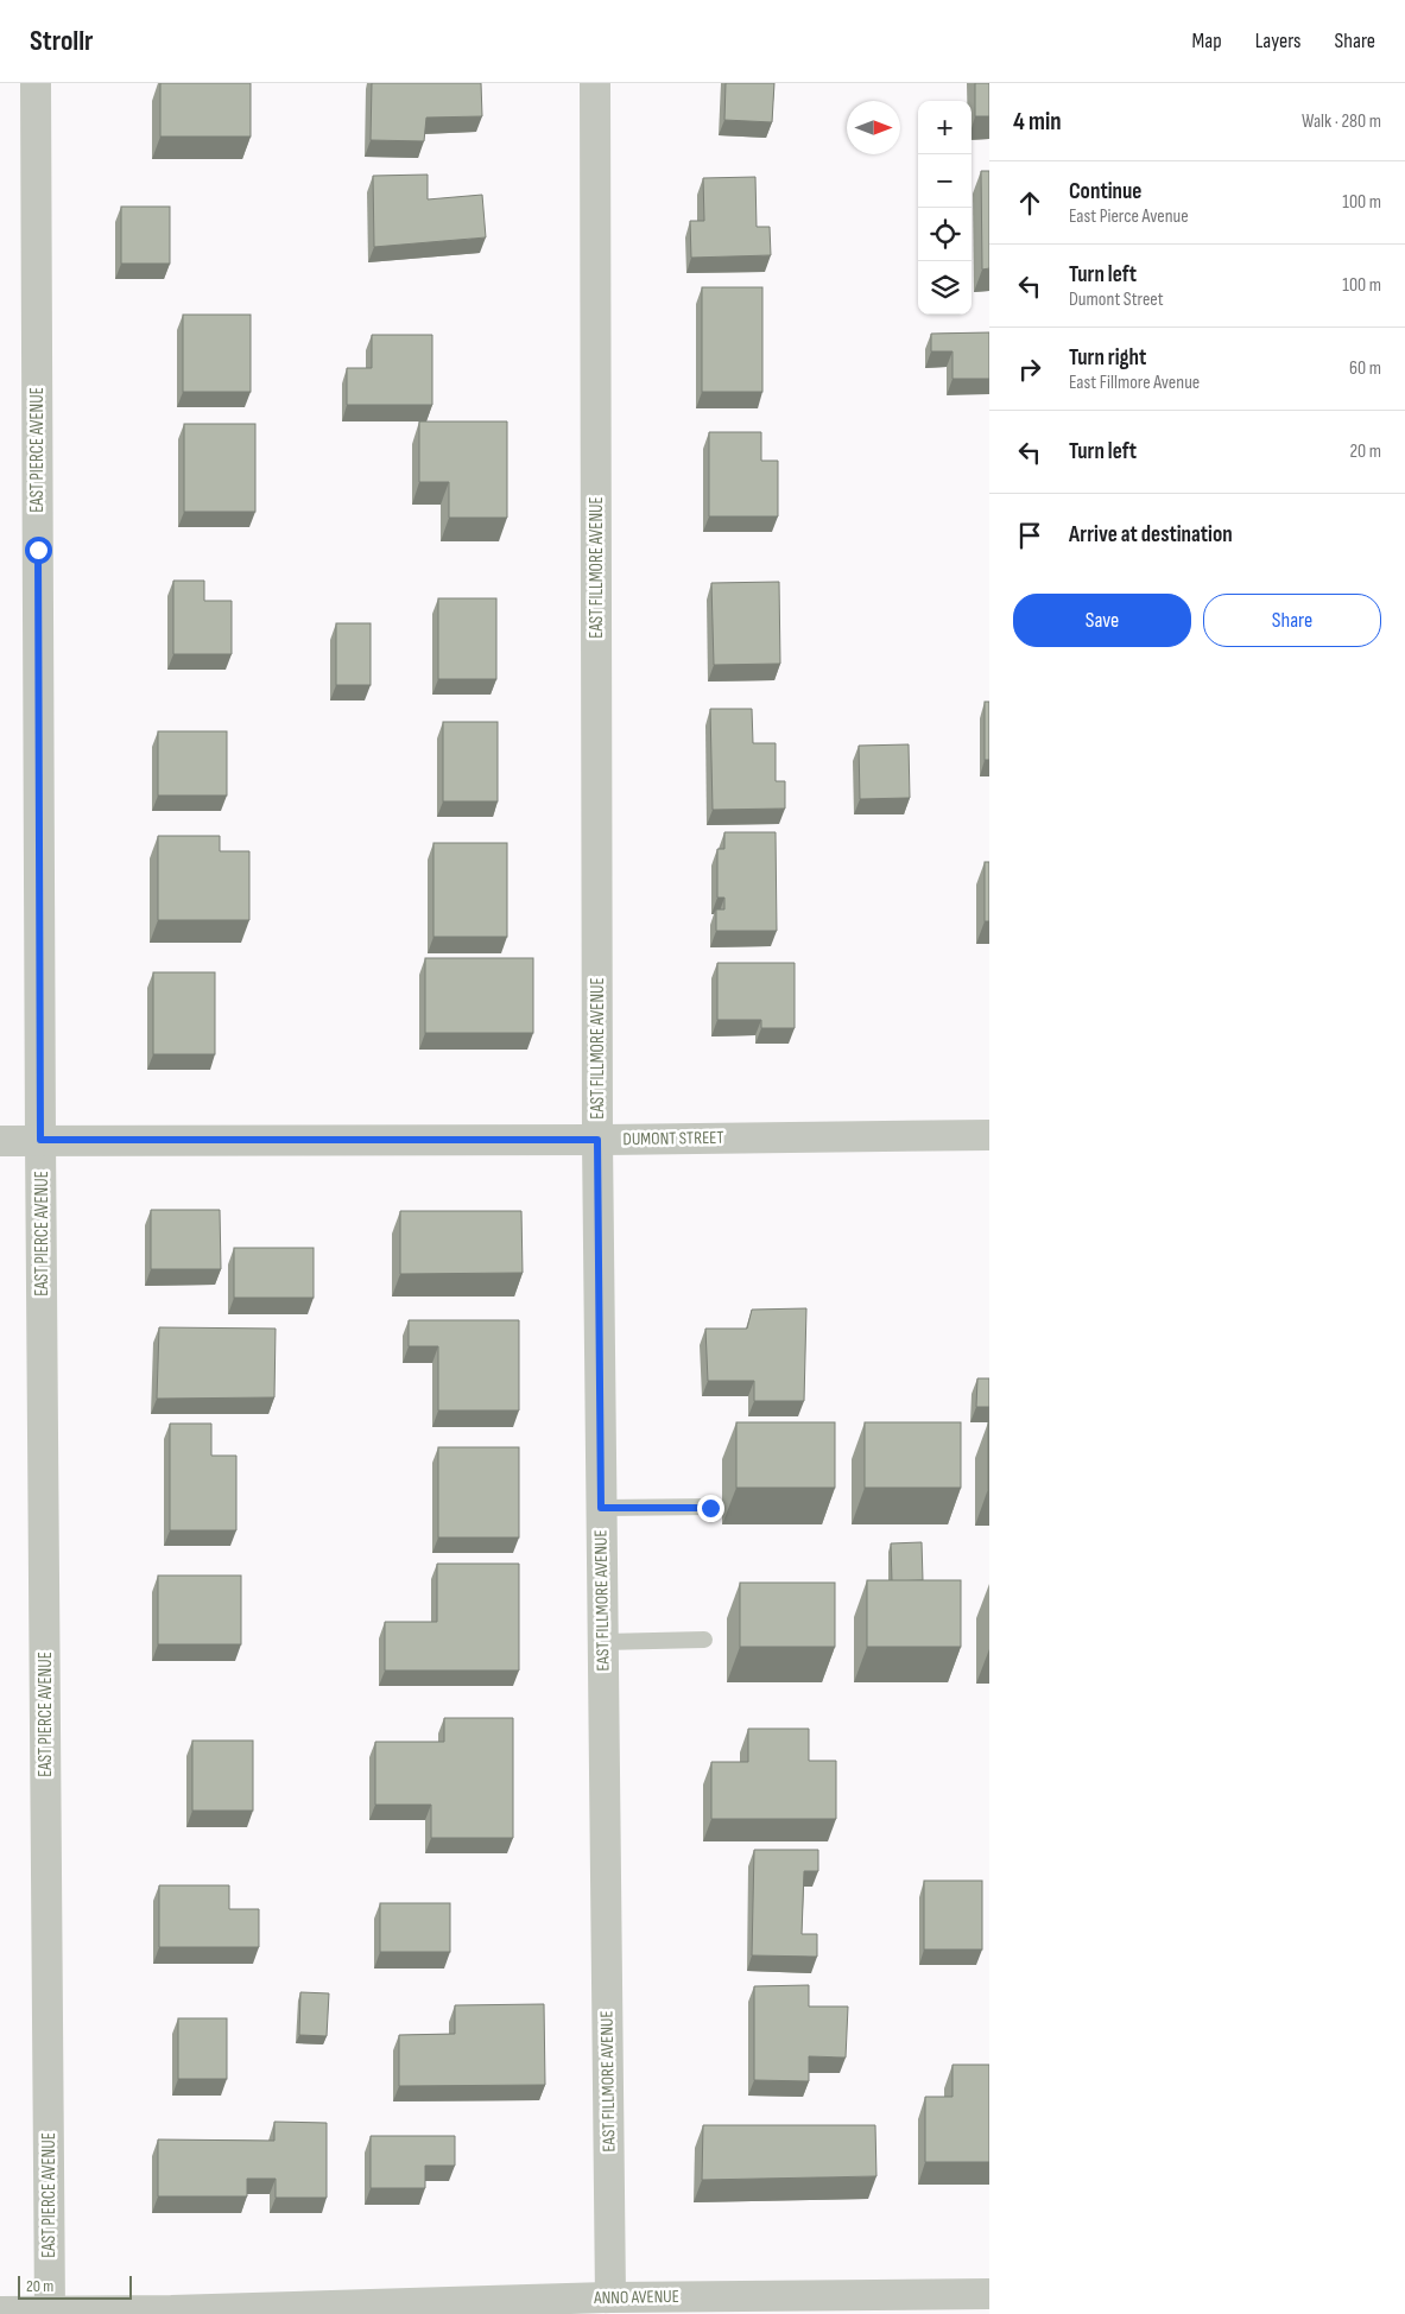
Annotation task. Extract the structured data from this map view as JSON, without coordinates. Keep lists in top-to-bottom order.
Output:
{
  "streets": {
    "street": [
      "EAST PIERCE AVENUE",
      "EAST FILLMORE AVENUE",
      "DUMONT STREET",
      "ANNO AVENUE"
    ]
  },
  "crossings": [
    ["EAST PIERCE AVENUE", "DUMONT STREET"],
    ["EAST PIERCE AVENUE", "ANNO AVENUE"],
    ["EAST FILLMORE AVENUE", "DUMONT STREET"],
    ["EAST FILLMORE AVENUE", "ANNO AVENUE"]
  ],
  "scale_bar": "20 m",
  "north": "right",
  "page": {
    "header": "Strollr",
    "nav": ["Map", "Layers", "Share"],
    "heading": ["4 min", "Walk · 280 m"],
    "map_buttons": ["+", "−"],
    "list": [
      ["Continue", "East Pierce Avenue", "100 m"],
      ["Turn left", "Dumont Street", "100 m"],
      ["Turn right", "East Fillmore Avenue", "60 m"],
      ["Turn left", "20 m"],
      "Arrive at destination"
    ],
    "buttons": ["Save", "Share"],
    "scale": "20 m"
  }
}
